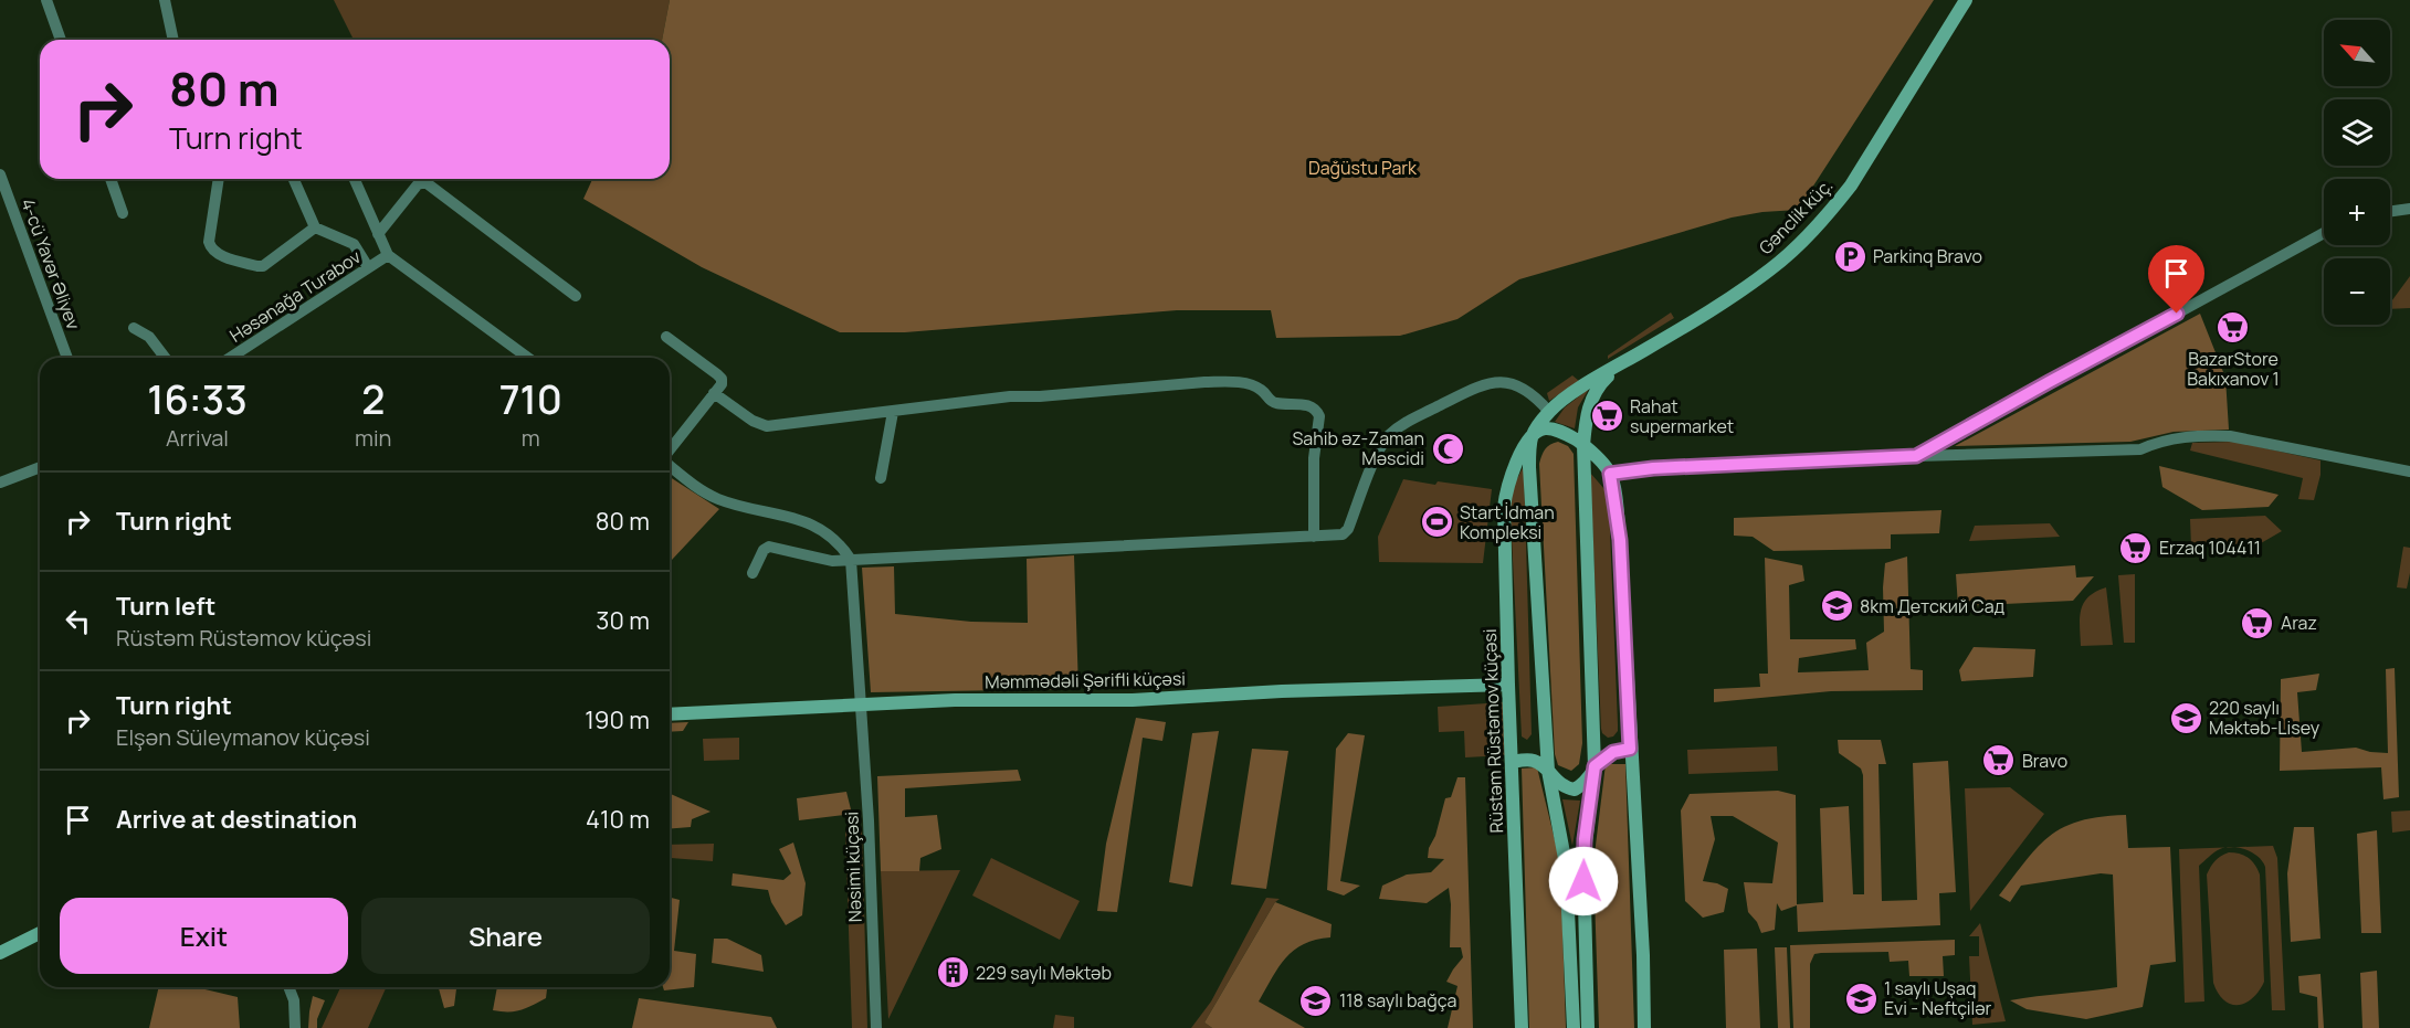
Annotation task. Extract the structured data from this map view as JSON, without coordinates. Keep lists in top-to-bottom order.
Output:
{
  "streets": {
    "street": [
      "Gənclik küç.",
      "4-cü Yavər Əliyev",
      "Həsənağa Turabov",
      "Məmmədəli Şərifli küçəsi",
      "Rüstəm Rüstəmov küçəsi",
      "Nəsimi küçəsi"
    ]
  },
  "crossings": [
    ["Gənclik küç.", "Rüstəm Rüstəmov küçəsi"],
    ["Məmmədəli Şərifli küçəsi", "Rüstəm Rüstəmov küçəsi"],
    ["Məmmədəli Şərifli küçəsi", "Nəsimi küçəsi"]
  ],
  "parks": ["Dağüstu Park"],
  "places": {
    "parking": ["Parkinq Bravo"],
    "supermarket": [
      "BazarStore Bakıxanov 1",
      "Rahat supermarket",
      "Erzaq 104411",
      "Araz",
      "Bravo"
    ],
    "mosque": ["Sahib əz-Zaman Məscidi"],
    "sports": ["Start İdman Kompleksi"],
    "school or university": [
      "8km Детский Сад",
      "220 saylı Məktəb-Lisey",
      "1 saylı Uşaq Evi - Neftçilər",
      "118 saylı bağça"
    ],
    "building": ["229 saylı Məktəb"]
  },
  "north": "top left",
  "page": {
    "map_buttons": ["+", "−"],
    "turn": ["80 m", "Turn right"],
    "eta": [
      "16:33",
      "Arrival",
      "2",
      "min",
      "710",
      "m"
    ],
    "list": [
      {
        "name": "Turn right",
        "value": "80 m"
      },
      {
        "name": "Turn left",
        "note": "Rüstəm Rüstəmov küçəsi",
        "value": "30 m"
      },
      {
        "name": "Turn right",
        "note": "Elşən Süleymanov küçəsi",
        "value": "190 m"
      },
      {
        "name": "Arrive at destination",
        "value": "410 m"
      }
    ],
    "buttons": ["Exit", "Share"]
  }
}
